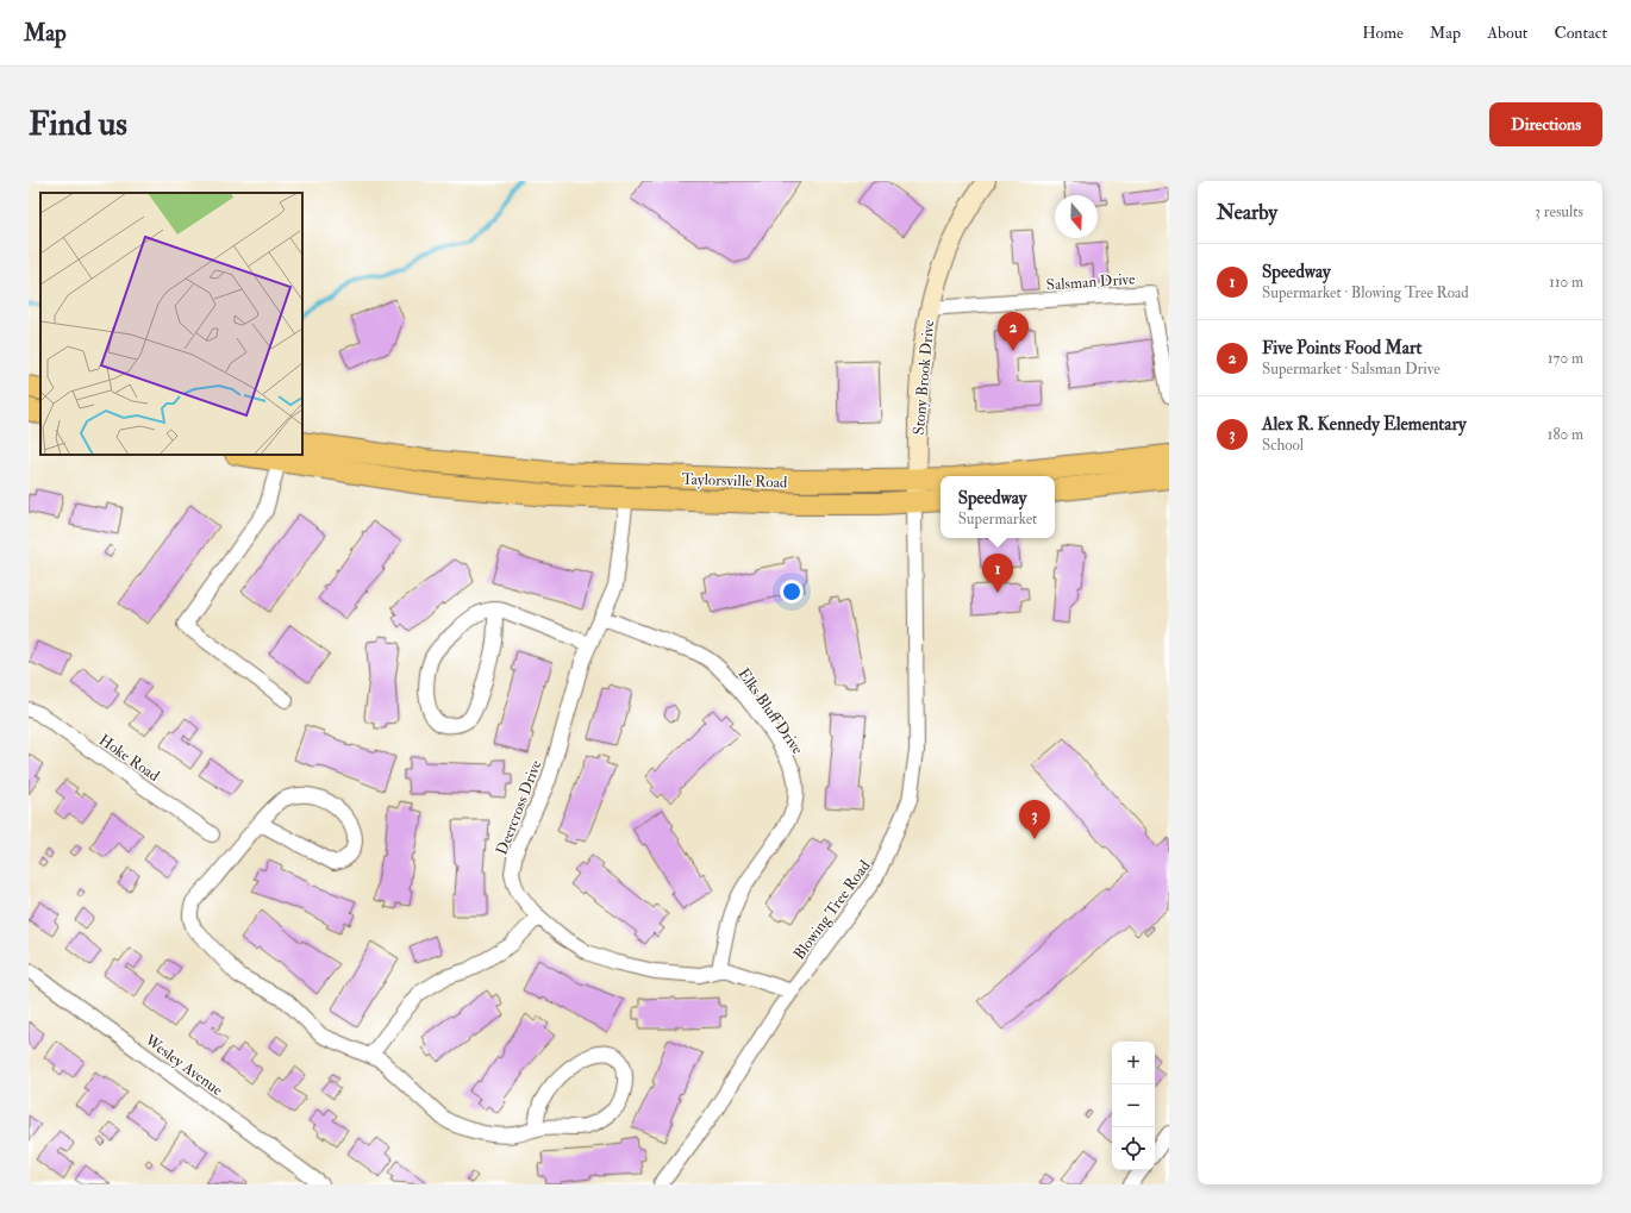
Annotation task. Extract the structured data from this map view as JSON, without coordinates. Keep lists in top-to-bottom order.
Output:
{
  "streets": {
    "main road": ["Taylorsville Road"],
    "street": [
      "Salsman Drive",
      "Stony Brook Drive",
      "Elks Bluff Drive",
      "Hoke Road",
      "Deercross Drive",
      "Blowing Tree Road",
      "Wesley Avenue"
    ]
  },
  "crossings": [
    ["Salsman Drive", "Stony Brook Drive"],
    ["Stony Brook Drive", "Taylorsville Road"],
    ["Stony Brook Drive", "Blowing Tree Road"],
    ["Taylorsville Road", "Deercross Drive"],
    ["Taylorsville Road", "Blowing Tree Road"],
    ["Elks Bluff Drive", "Deercross Drive"]
  ],
  "north": "bottom",
  "page": {
    "header": "Map",
    "nav": [
      "Home",
      "Map",
      "About",
      "Contact"
    ],
    "buttons": "Directions",
    "title": "Find us",
    "heading": ["Nearby", "3 results"],
    "list": [
      {
        "mark": "1",
        "name": "Speedway",
        "note": "Supermarket · Blowing Tree Road",
        "value": "110 m"
      },
      {
        "mark": "2",
        "name": "Five Points Food Mart",
        "note": "Supermarket · Salsman Drive",
        "value": "170 m"
      },
      {
        "mark": "3",
        "name": "Alex R. Kennedy Elementary",
        "note": "School",
        "value": "180 m"
      }
    ],
    "pins": ["2", "1", "3"],
    "popup": ["Speedway", "Supermarket"],
    "map_buttons": ["+", "−"]
  }
}
